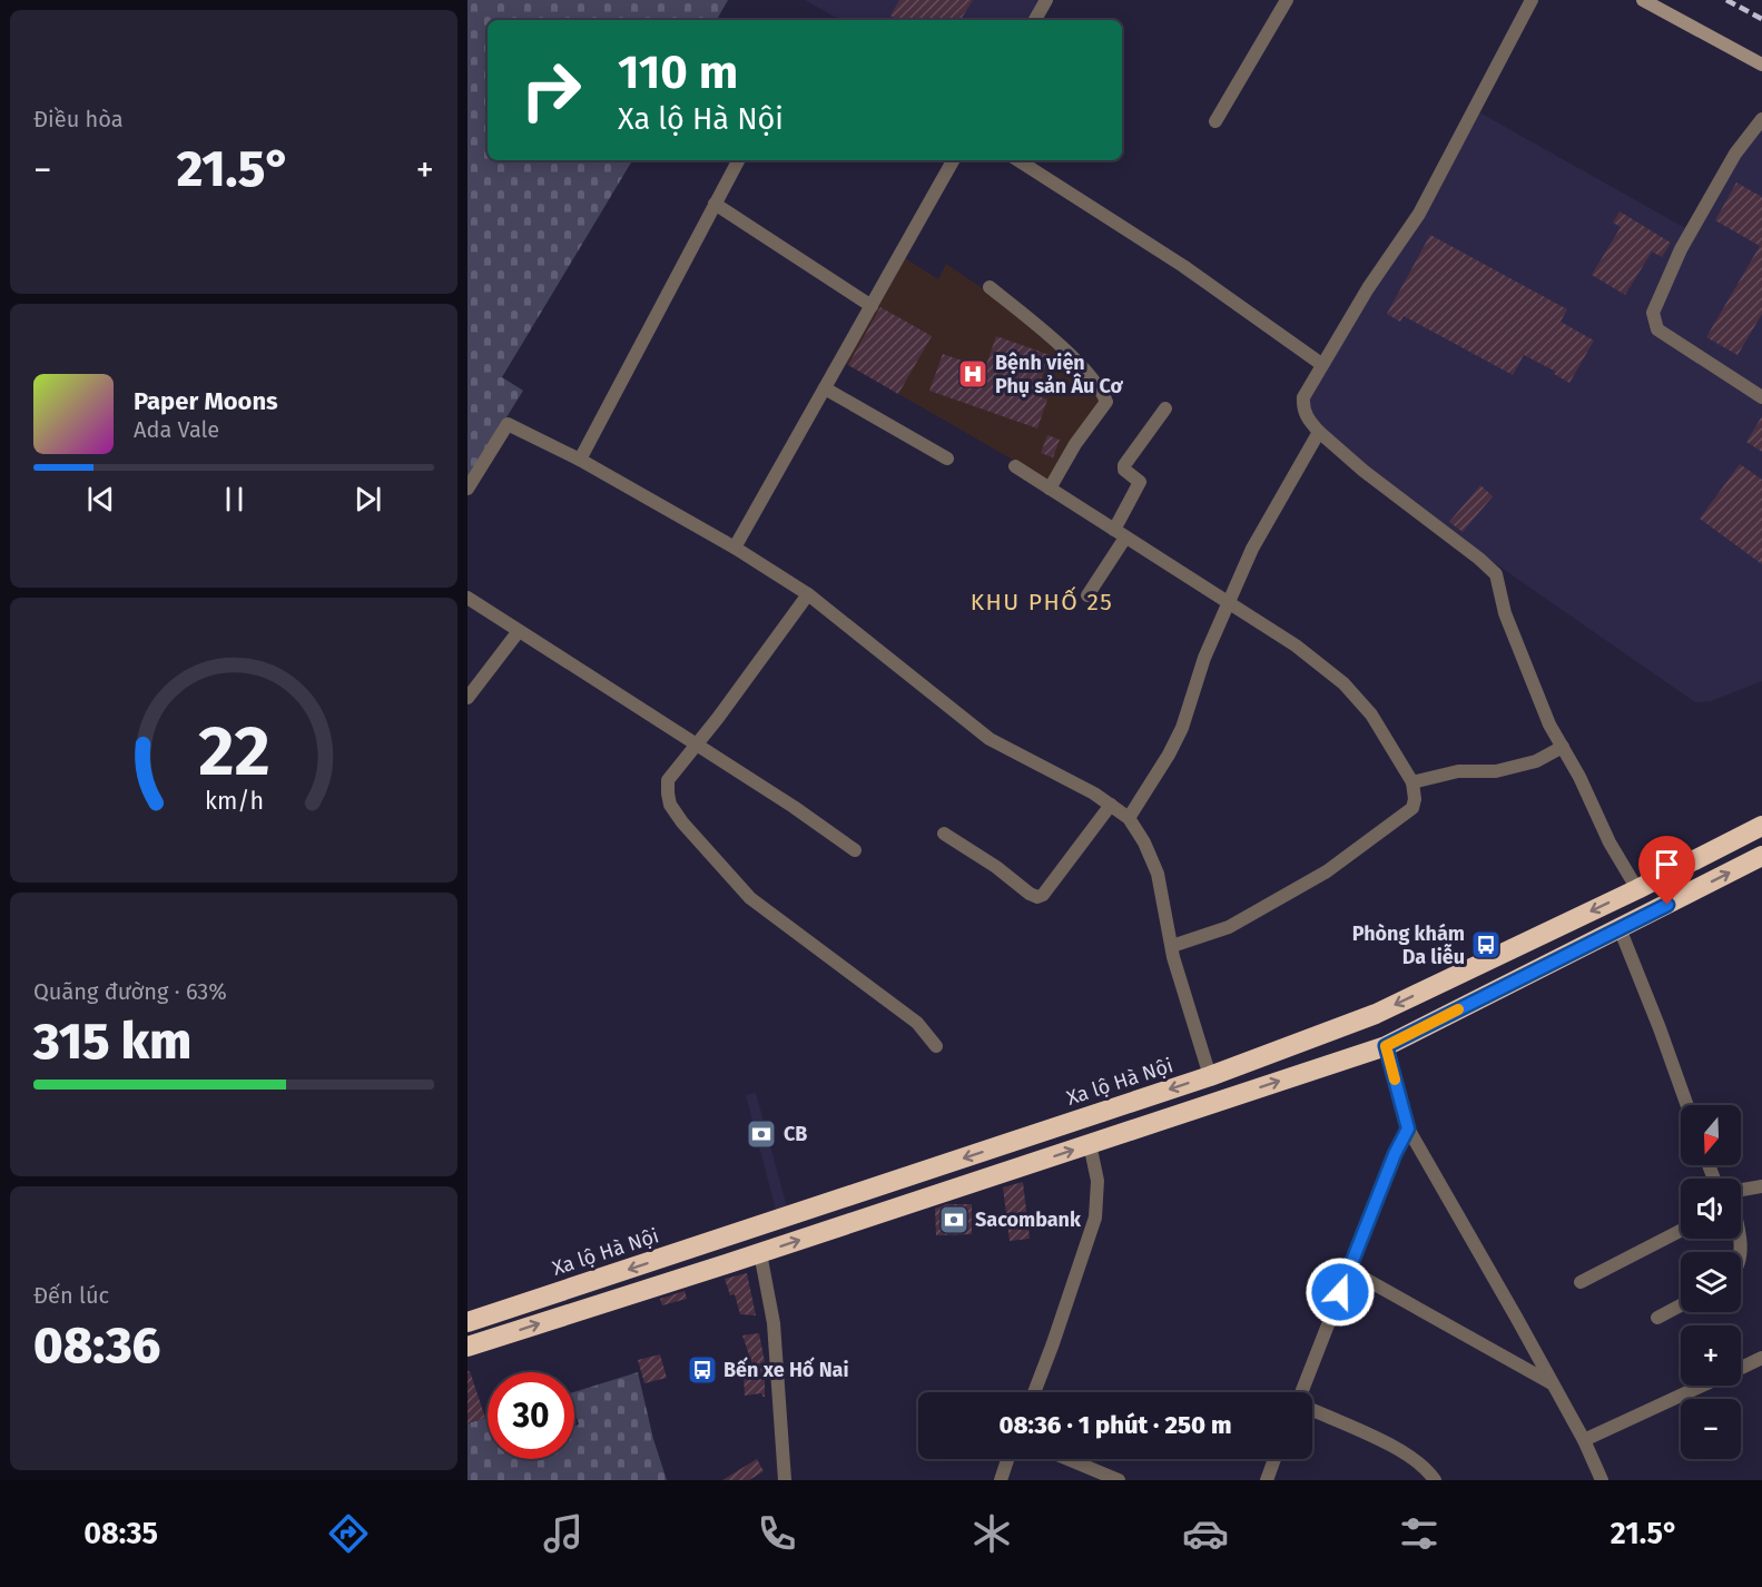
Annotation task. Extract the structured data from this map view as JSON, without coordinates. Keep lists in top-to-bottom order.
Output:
{
  "streets": {
    "highway": ["Xa lộ Hà Nội"]
  },
  "districts": ["KHU PHỐ 25"],
  "places": {
    "hospital": ["Bệnh viện Phụ sản Âu Cơ"],
    "bus stop": ["Phòng khám Da liễu", "Bến xe Hố Nai"],
    "bank": ["CB", "Sacombank"]
  },
  "north": "bottom",
  "page": {
    "tile": [
      "Điều hòa",
      ["Quãng đường · 63%", "315 km"],
      ["Đến lúc", "08:36"]
    ],
    "turn": ["110 m", "Xa lộ Hà Nội"],
    "heat": ["−", "21.5°", "+"],
    "song": ["Paper Moons", "Ada Vale"],
    "map_buttons": ["+", "−"],
    "limit": "30",
    "trip": "08:36 · 1 phút · 250 m",
    "tabs": ["08:35", "21.5°"],
    "gauge": ["22", "km/h"]
  }
}
